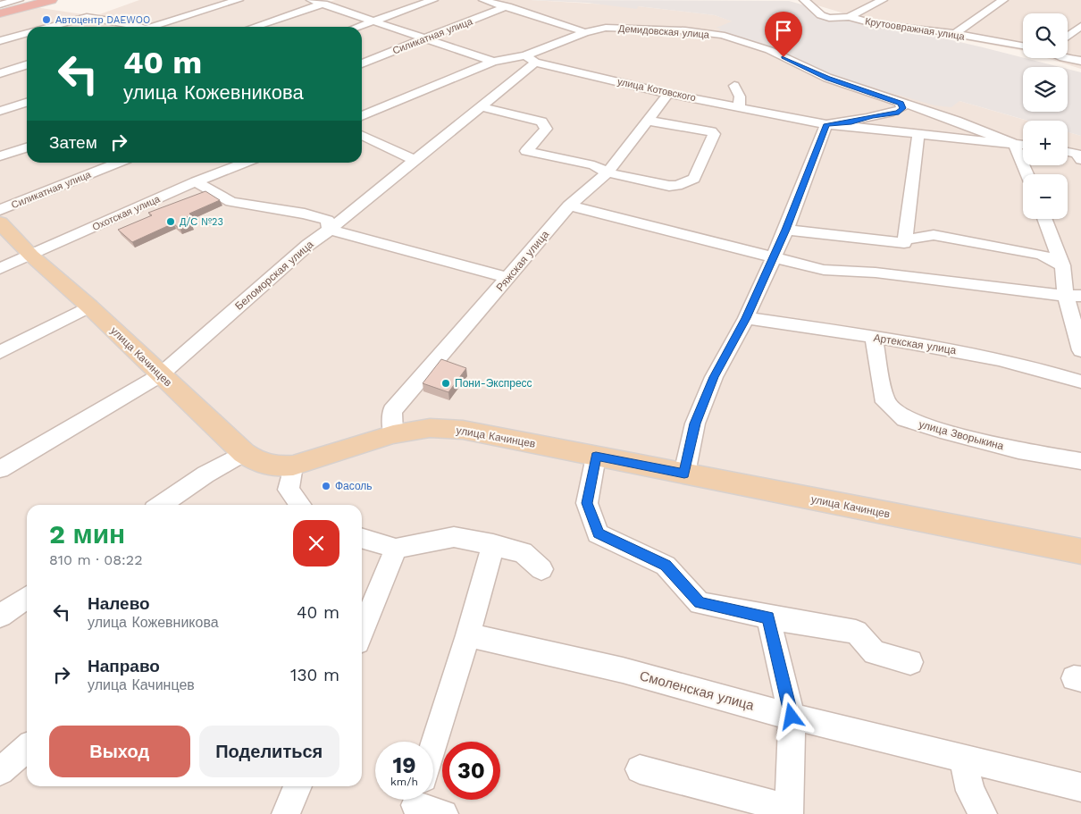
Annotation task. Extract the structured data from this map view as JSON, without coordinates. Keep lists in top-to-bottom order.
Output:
{
  "streets": {
    "main road": ["улица Качинцев"],
    "street": [
      "Крутоовражная улица",
      "Демидовская улица",
      "Силикатная улица",
      "улица Котовского",
      "Охотская улица",
      "Ряжская улица",
      "Беломорская улица",
      "Артекская улица",
      "улица Зворыкина",
      "Смоленская улица"
    ]
  },
  "crossings": [
    ["Демидовская улица", "улица Котовского"],
    ["Демидовская улица", "Беломорская улица"],
    ["улица Котовского", "Ряжская улица"],
    ["улица Котовского", "Беломорская улица"],
    ["Охотская улица", "улица Качинцев"],
    ["Ряжская улица", "улица Качинцев"],
    ["Беломорская улица", "улица Качинцев"],
    ["Артекская улица", "улица Зворыкина"]
  ],
  "places": [
    "Автоцентр DAEWOO",
    "Д/С №23",
    "Пони-Экспресс",
    "Фасоль"
  ],
  "page": {
    "map_buttons": ["+", "−"],
    "turn": ["40 m", "улица Кожевникова"],
    "then": "Затем",
    "heading": ["2 мин", "810 m · 08:22"],
    "list": [
      {
        "name": "Налево",
        "note": "улица Кожевникова",
        "value": "40 m"
      },
      {
        "name": "Направо",
        "note": "улица Качинцев",
        "value": "130 m"
      }
    ],
    "buttons": ["Выход", "Поделиться"],
    "speed": "19 km/h",
    "limit": "30"
  }
}
